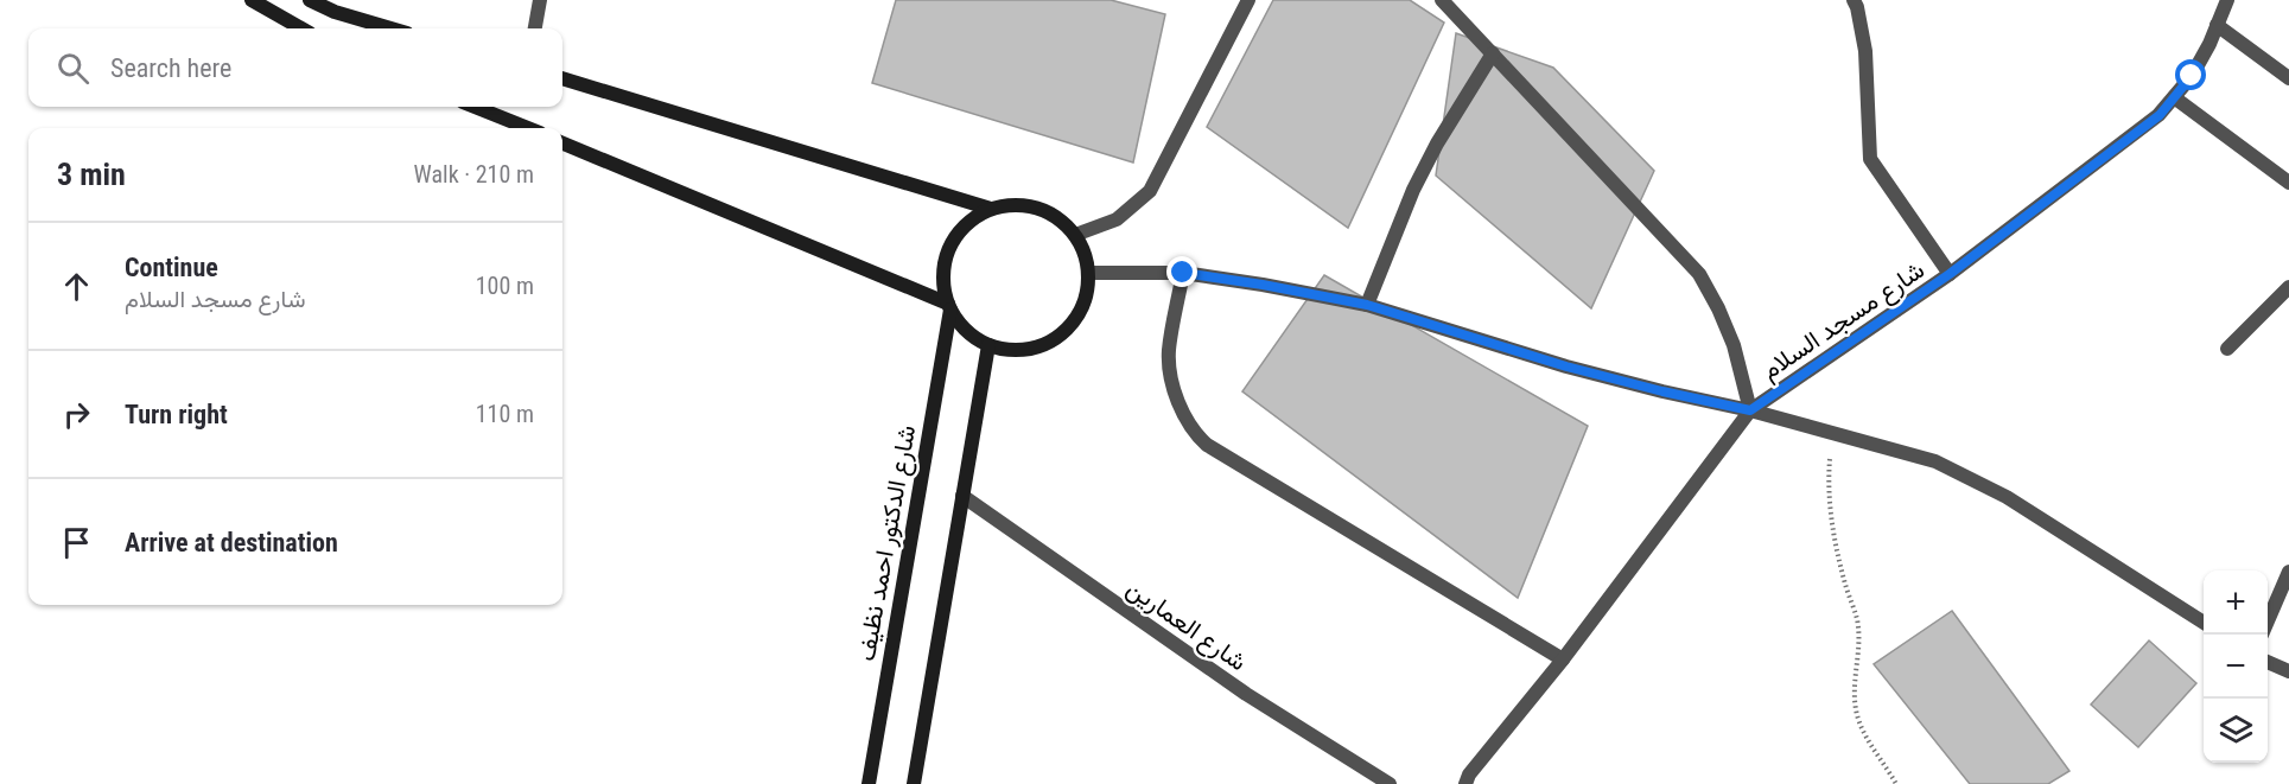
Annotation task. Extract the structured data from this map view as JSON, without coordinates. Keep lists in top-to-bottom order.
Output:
{
  "streets": {
    "main road": ["شارع الدكتور احمد نظيف"],
    "street": ["شارع مسجد السلام", "شارع العمارين"]
  },
  "page": {
    "search": "Search here",
    "heading": ["3 min", "Walk · 210 m"],
    "list": [
      ["Continue", "شارع مسجد السلام", "100 m"],
      ["Turn right", "110 m"],
      "Arrive at destination"
    ],
    "map_buttons": ["+", "−"]
  }
}
